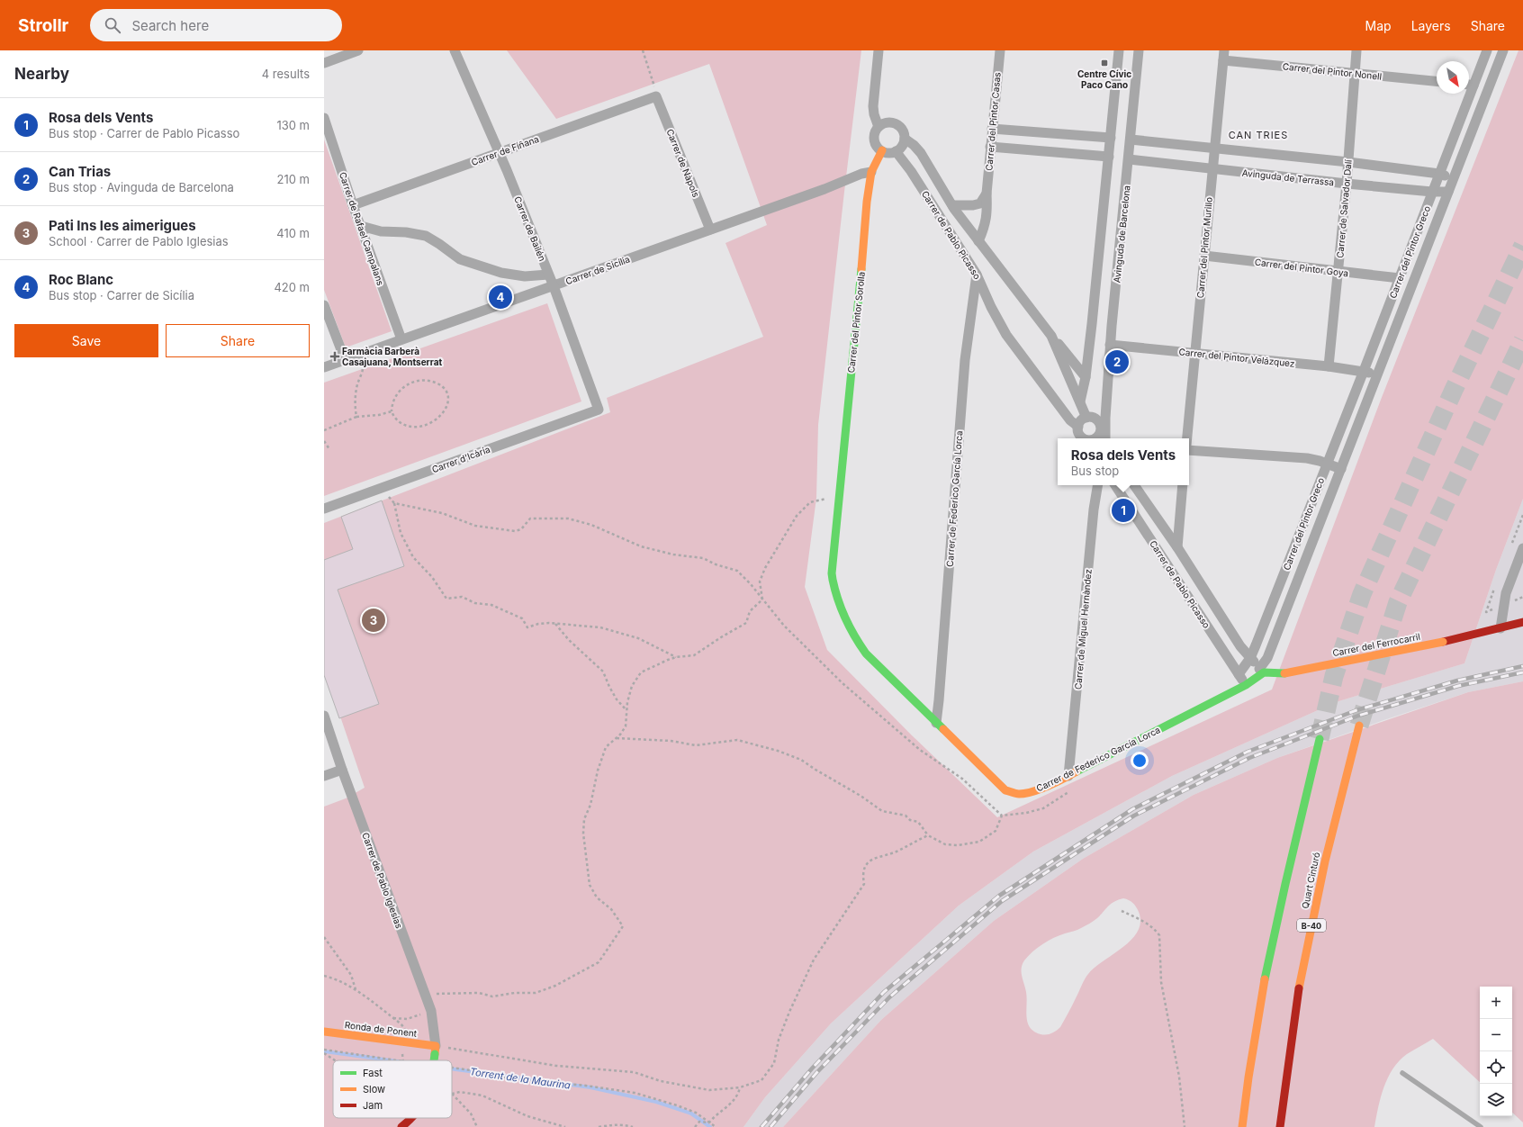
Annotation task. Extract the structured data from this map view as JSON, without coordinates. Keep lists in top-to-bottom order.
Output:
{
  "streets": {
    "main road": [
      "Carrer del Pintor Sorolla",
      "Carrer de Federico García Lorca",
      "Carrer del Ferrocarril",
      "Quart Cinturó",
      "B-40",
      "Ronda de Ponent"
    ],
    "street": [
      "Carrer del Pintor Nonell",
      "Carrer del Pintor Casas",
      "Carrer de Fiñana",
      "Carrer de Nàpols",
      "Avinguda de Terrassa",
      "Carrer de Salvador Dalí",
      "Carrer de Rafael Campalans",
      "Carrer de Bailén",
      "Avinguda de Barcelona",
      "Carrer de Pablo Picasso",
      "Carrer del Pintor Murillo",
      "Carrer del Pintor Greco",
      "Carrer del Pintor Goya",
      "Carrer de Sicília",
      "Carrer del Pintor Velázquez",
      "Carrer d'Icària",
      "Carrer de Miguel Hernàndez",
      "Carrer de Pablo Iglesias"
    ]
  },
  "crossings": [
    ["Carrer del Pintor Nonell", "Carrer de Salvador Dalí"],
    ["Carrer del Pintor Nonell", "Carrer del Pintor Murillo"],
    ["Carrer del Pintor Casas", "Carrer de Pablo Picasso"],
    ["Carrer de Fiñana", "Carrer de Nàpols"],
    ["Carrer de Fiñana", "Carrer de Rafael Campalans"],
    ["Carrer de Fiñana", "Carrer de Bailén"],
    ["Carrer de Nàpols", "Carrer de Sicília"],
    ["Avinguda de Terrassa", "Carrer de Salvador Dalí"],
    ["Avinguda de Terrassa", "Avinguda de Barcelona"],
    ["Avinguda de Terrassa", "Carrer del Pintor Murillo"],
    ["Avinguda de Terrassa", "Carrer del Pintor Greco"],
    ["Carrer de Salvador Dalí", "Carrer del Pintor Goya"],
    ["Carrer de Salvador Dalí", "Carrer del Pintor Velázquez"],
    ["Carrer de Rafael Campalans", "Carrer de Sicília"],
    ["Carrer de Bailén", "Carrer de Sicília"],
    ["Carrer de Bailén", "Carrer d'Icària"],
    ["Avinguda de Barcelona", "Carrer del Pintor Velázquez"],
    ["Carrer de Pablo Picasso", "Carrer del Pintor Greco"],
    ["Carrer de Pablo Picasso", "Carrer del Pintor Sorolla"],
    ["Carrer de Pablo Picasso", "Carrer de Federico García Lorca"],
    ["Carrer de Pablo Picasso", "Carrer del Ferrocarril"],
    ["Carrer del Pintor Murillo", "Carrer del Pintor Goya"],
    ["Carrer del Pintor Murillo", "Carrer del Pintor Velázquez"],
    ["Carrer del Pintor Greco", "Carrer del Pintor Goya"],
    ["Carrer del Pintor Greco", "Carrer del Pintor Velázquez"],
    ["Carrer del Pintor Greco", "Carrer del Ferrocarril"],
    ["Carrer de Sicília", "Carrer del Pintor Sorolla"],
    ["Carrer del Pintor Sorolla", "Carrer de Federico García Lorca"],
    ["Carrer de Federico García Lorca", "Carrer de Miguel Hernàndez"],
    ["Carrer de Pablo Iglesias", "Ronda de Ponent"]
  ],
  "districts": ["CAN TRIES"],
  "water": ["Torrent de la Maurina"],
  "places": {
    "transit": ["Centre Cívic Paco Cano"],
    "health": ["Farmàcia Barberà Casajuana, Montserrat"]
  },
  "legend": ["Fast", "Slow", "Jam"],
  "north": "bottom right",
  "page": {
    "header": "Strollr",
    "search": "Search here",
    "nav": ["Map", "Layers", "Share"],
    "heading": ["Nearby", "4 results"],
    "list": [
      {
        "mark": "1",
        "name": "Rosa dels Vents",
        "note": "Bus stop · Carrer de Pablo Picasso",
        "value": "130 m"
      },
      {
        "mark": "2",
        "name": "Can Trias",
        "note": "Bus stop · Avinguda de Barcelona",
        "value": "210 m"
      },
      {
        "mark": "3",
        "name": "Pati Ins les aimerigues",
        "note": "School · Carrer de Pablo Iglesias",
        "value": "410 m"
      },
      {
        "mark": "4",
        "name": "Roc Blanc",
        "note": "Bus stop · Carrer de Sicília",
        "value": "420 m"
      }
    ],
    "pins": [
      "4",
      "2",
      "1",
      "3"
    ],
    "buttons": ["Save", "Share"],
    "popup": ["Rosa dels Vents", "Bus stop"],
    "map_buttons": ["+", "−"]
  }
}
